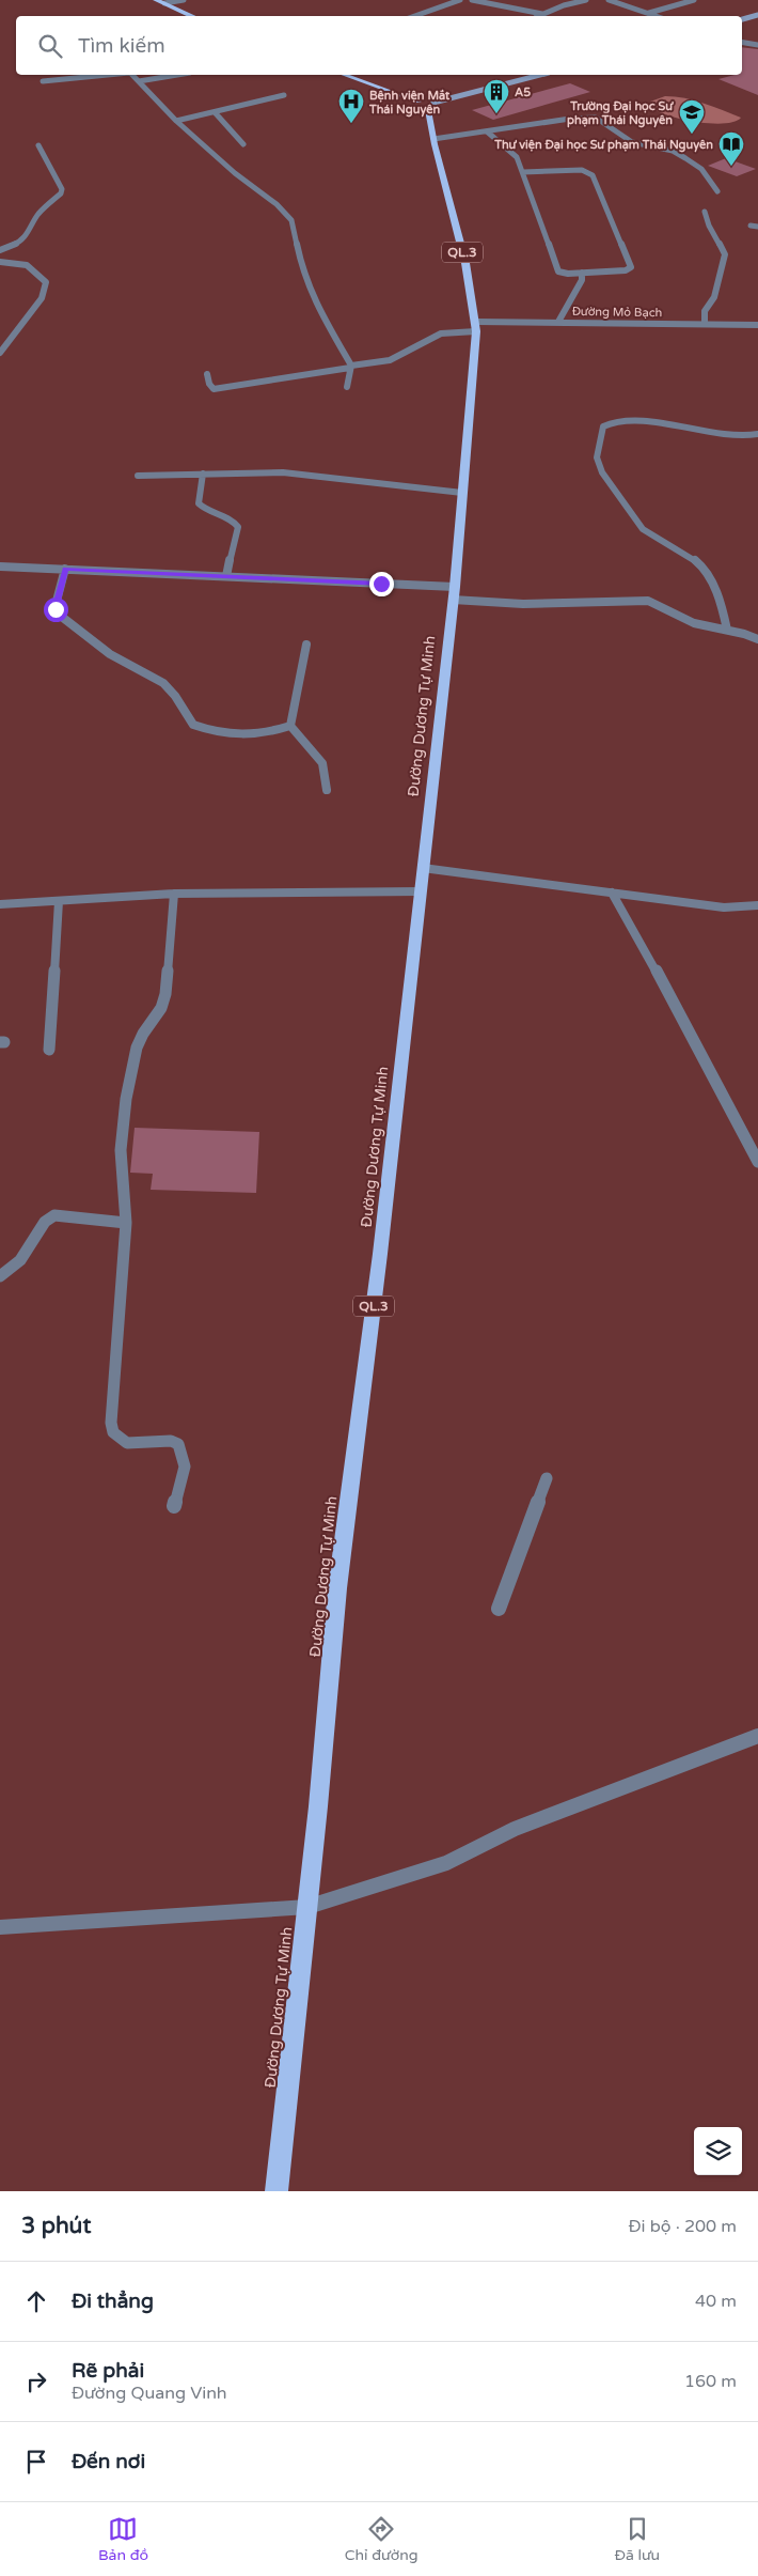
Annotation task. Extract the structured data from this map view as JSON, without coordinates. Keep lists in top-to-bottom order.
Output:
{
  "streets": {
    "highway": ["QL.3", "Đường Dương Tự Minh"],
    "street": ["Đường Mỏ Bạch"]
  },
  "crossings": [
    ["Đường Mỏ Bạch", "Đường Dương Tự Minh"]
  ],
  "places": {
    "building": ["A5"],
    "hospital": ["Bệnh viện Mắt Thái Nguyên"],
    "school or university": ["Trường Đại học Sư phạm Thái Nguyên"],
    "library": ["Thư viện Đại học Sư phạm Thái Nguyên"]
  },
  "page": {
    "search": "Tìm kiếm",
    "heading": ["3 phút", "Đi bộ · 200 m"],
    "list": [
      ["Đi thẳng", "40 m"],
      ["Rẽ phải", "Đường Quang Vinh", "160 m"],
      "Đến nơi"
    ],
    "nav": ["Bản đồ", "Chỉ đường", "Đã lưu"]
  }
}
